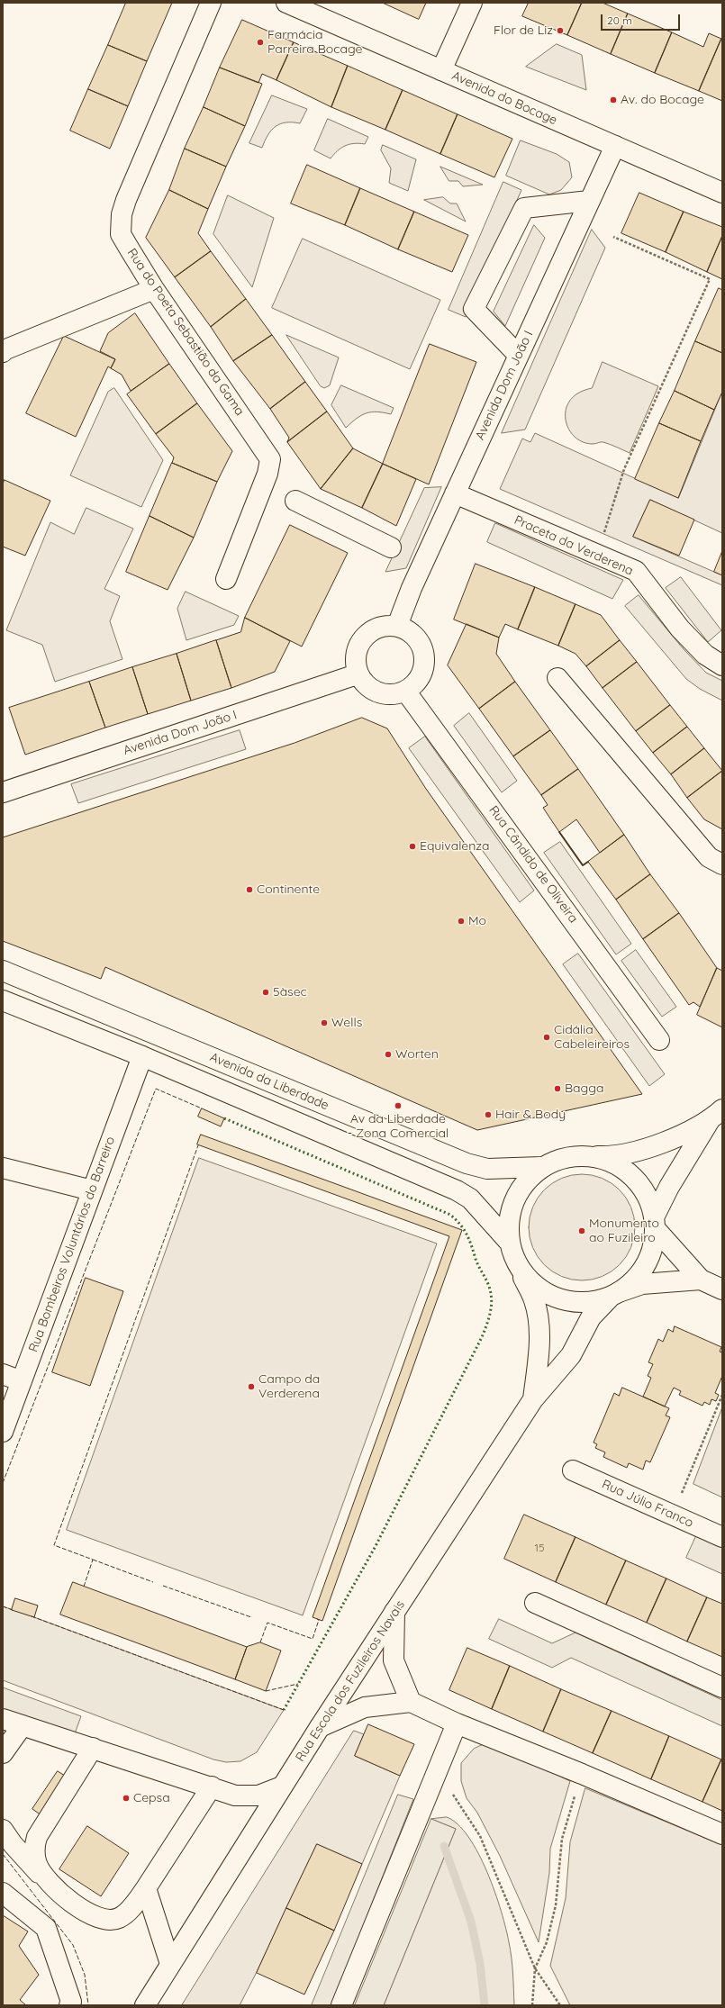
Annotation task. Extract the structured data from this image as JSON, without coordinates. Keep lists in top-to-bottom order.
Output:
{
  "streets": {
    "street": [
      "Avenida do Bocage",
      "Rua do Poeta Sebastião da Gama",
      "Avenida Dom João I",
      "Praceta da Verderena",
      "Rua Cândido de Oliveira",
      "Avenida da Liberdade",
      "Rua Bombeiros Voluntários do Barreiro",
      "Rua Júlio Franco",
      "Rua Escola dos Fuzileiros Navais"
    ]
  },
  "crossings": [
    ["Avenida do Bocage", "Avenida Dom João I"],
    ["Avenida Dom João I", "Praceta da Verderena"],
    ["Avenida Dom João I", "Rua Cândido de Oliveira"]
  ],
  "places": [
    "Flor de Liz",
    "Farmácia Parreira Bocage",
    "Av. do Bocage",
    "Equivalenza",
    "Continente",
    "Mo",
    "5àsec",
    "Wells",
    "Cidália Cabeleireiros",
    "Worten",
    "Bagga",
    "Av da Liberdade - Zona Comercial",
    "Hair & Body",
    "Monumento ao Fuzileiro",
    "Campo da Verderena",
    "Cepsa"
  ],
  "house_numbers": ["15"],
  "scale_bar": "20 m"
}
